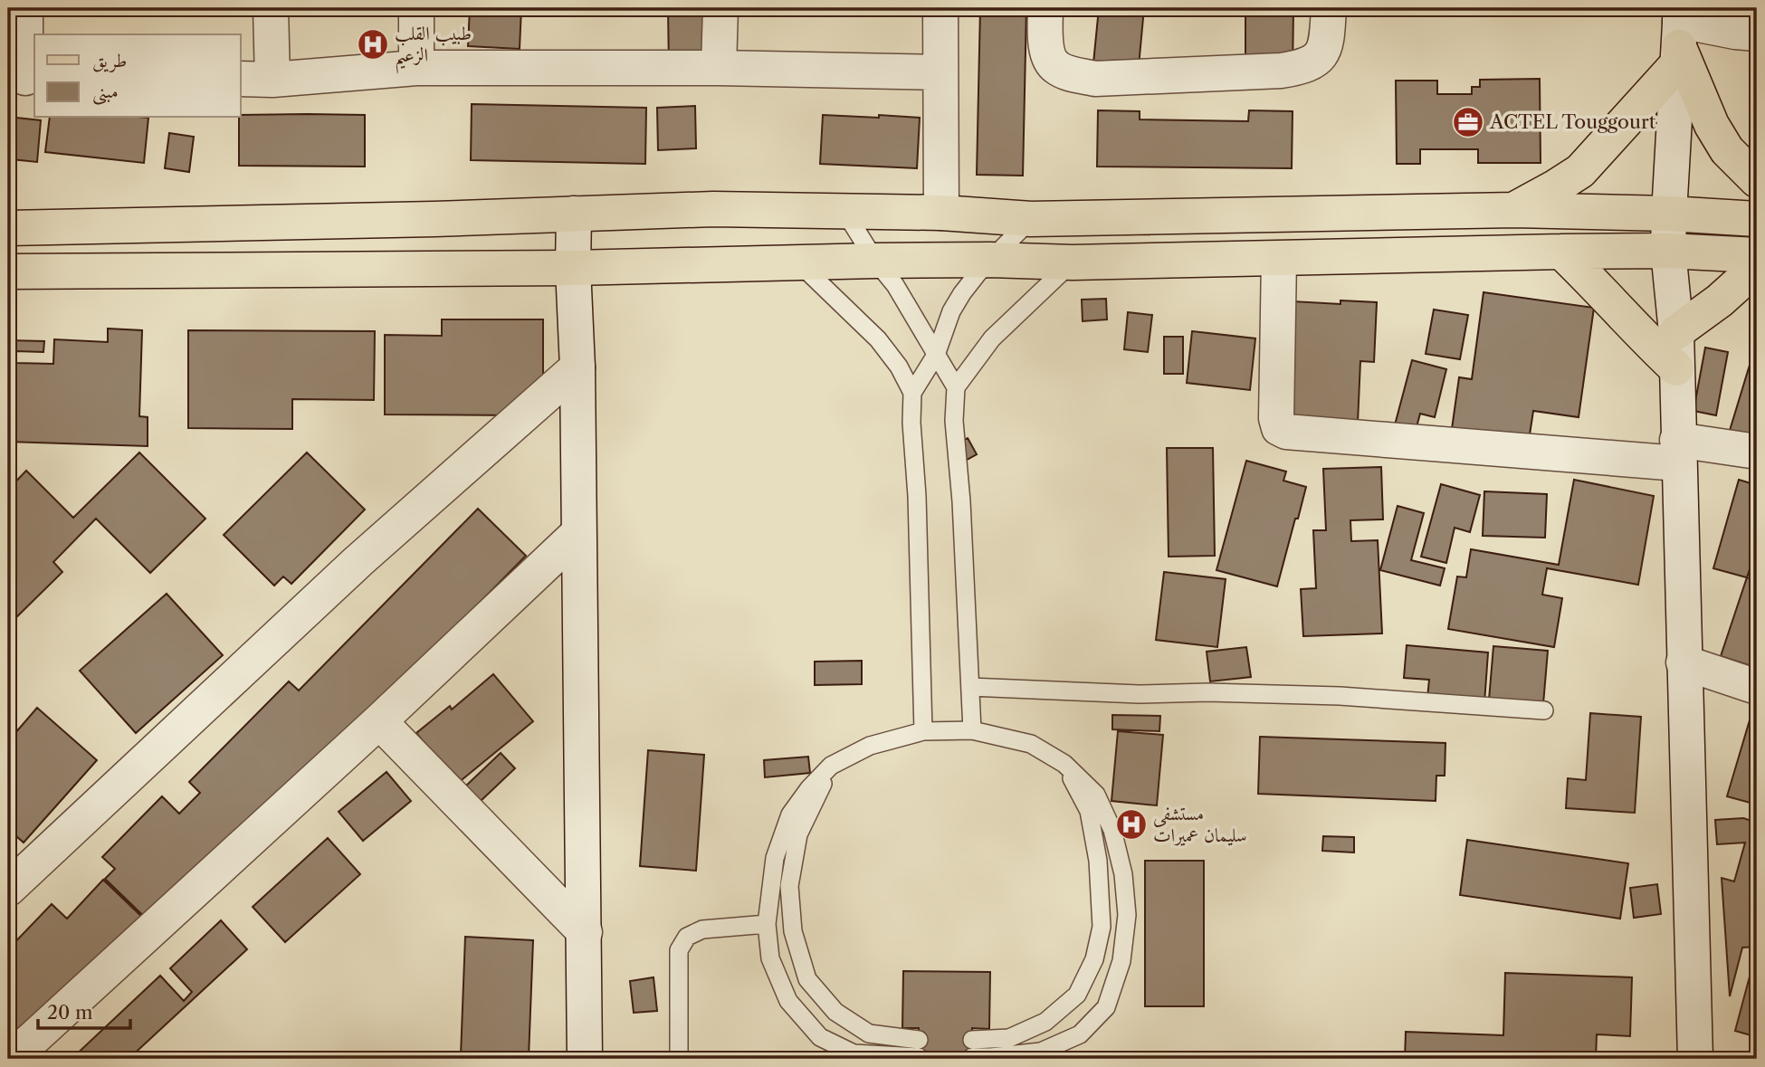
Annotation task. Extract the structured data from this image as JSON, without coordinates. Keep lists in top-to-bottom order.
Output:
{
  "places": {
    "hospital": ["طبيب القلب الزعيم", "مستشفى سليمان عميرات"],
    "office": ["ACTEL Touggourt"]
  },
  "legend": ["طريق", "مبنى"],
  "scale_bar": "20 m"
}
